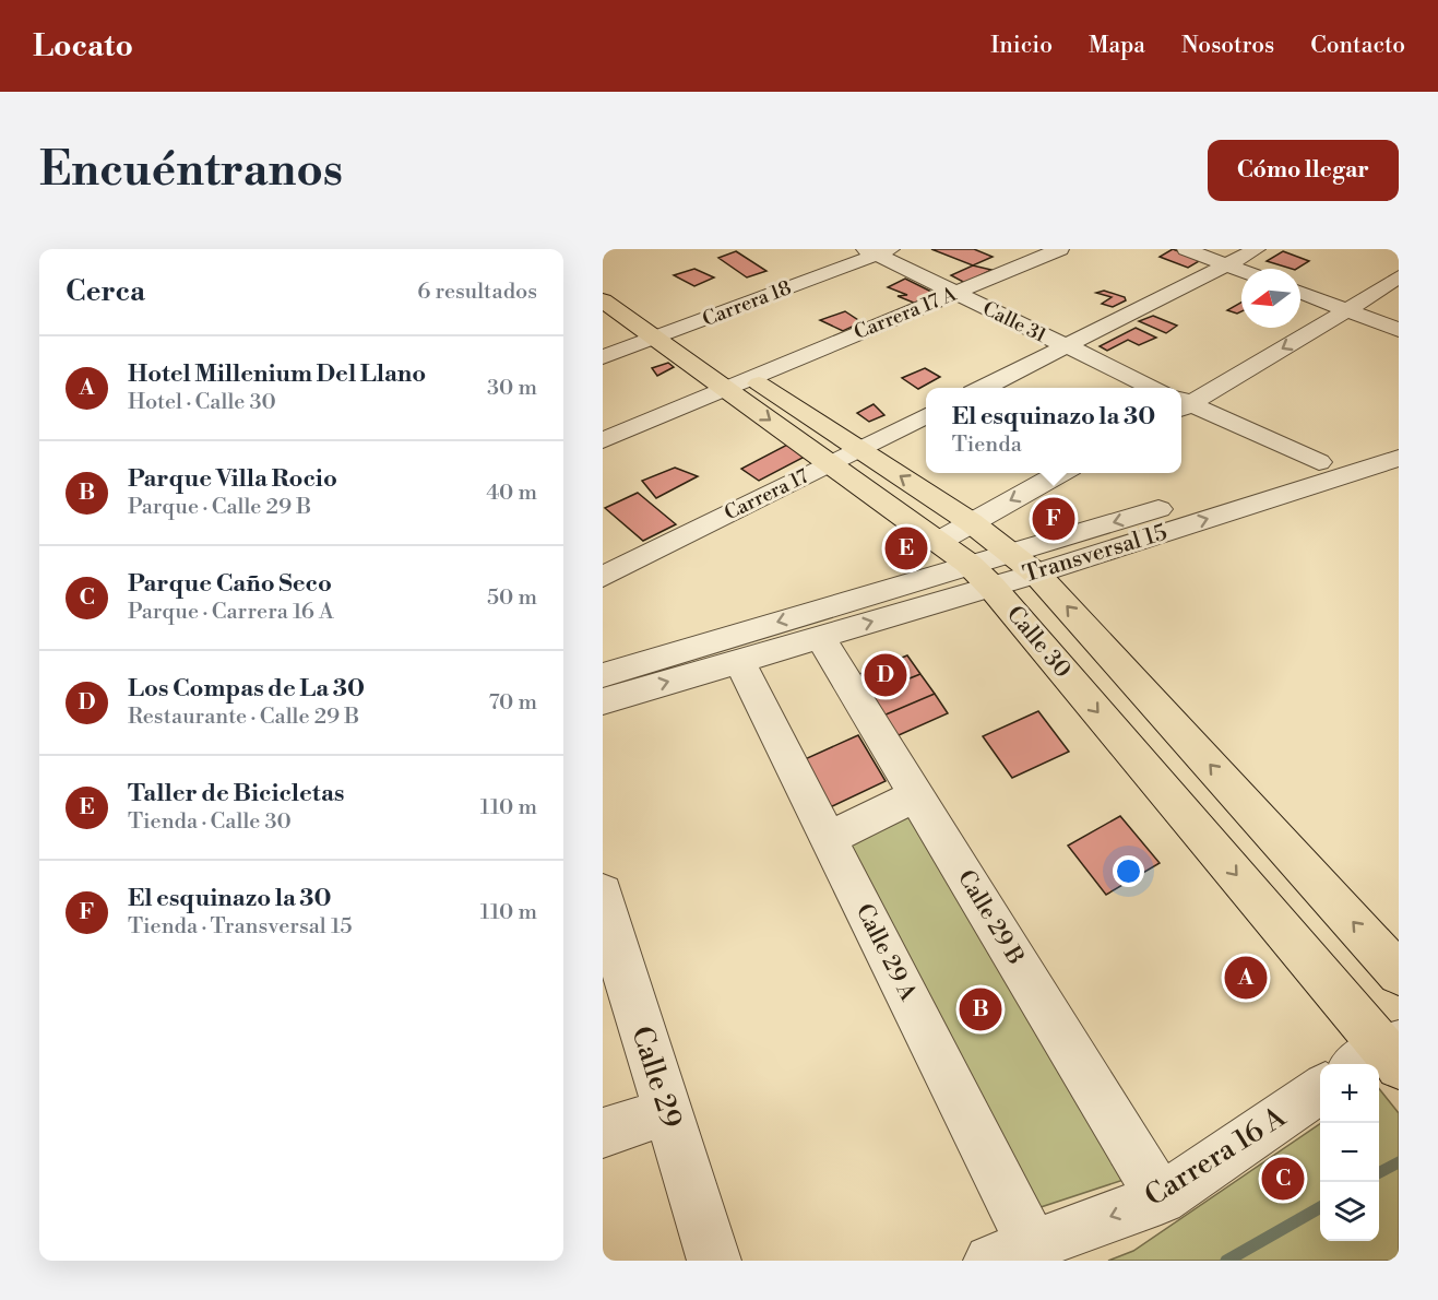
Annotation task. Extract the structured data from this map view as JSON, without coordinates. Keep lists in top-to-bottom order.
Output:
{
  "streets": {
    "main road": ["Calle 30"],
    "street": [
      "Carrera 18",
      "Carrera 17 A",
      "Calle 31",
      "Carrera 17",
      "Transversal 15",
      "Calle 29 B",
      "Calle 29 A",
      "Calle 29",
      "Carrera 16 A"
    ]
  },
  "crossings": [
    ["Carrera 18", "Calle 31"],
    ["Carrera 18", "Calle 30"],
    ["Carrera 17 A", "Calle 31"],
    ["Carrera 17 A", "Calle 30"],
    ["Carrera 17", "Calle 30"],
    ["Transversal 15", "Calle 30"],
    ["Transversal 15", "Calle 29 B"],
    ["Transversal 15", "Calle 29 A"],
    ["Calle 29 B", "Carrera 16 A"],
    ["Calle 29 A", "Carrera 16 A"]
  ],
  "one_way": ["Carrera 16 A"],
  "north": "left",
  "page": {
    "header": "Locato",
    "nav": [
      "Inicio",
      "Mapa",
      "Nosotros",
      "Contacto"
    ],
    "buttons": "Cómo llegar",
    "title": "Encuéntranos",
    "heading": ["Cerca", "6 resultados"],
    "list": [
      {
        "mark": "A",
        "name": "Hotel Millenium Del Llano",
        "note": "Hotel · Calle 30",
        "value": "30 m"
      },
      {
        "mark": "B",
        "name": "Parque Villa Rocio",
        "note": "Parque · Calle 29 B",
        "value": "40 m"
      },
      {
        "mark": "C",
        "name": "Parque Caño Seco",
        "note": "Parque · Carrera 16 A",
        "value": "50 m"
      },
      {
        "mark": "D",
        "name": "Los Compas de La 30",
        "note": "Restaurante · Calle 29 B",
        "value": "70 m"
      },
      {
        "mark": "E",
        "name": "Taller de Bicicletas",
        "note": "Tienda · Calle 30",
        "value": "110 m"
      },
      {
        "mark": "F",
        "name": "El esquinazo la 30",
        "note": "Tienda · Transversal 15",
        "value": "110 m"
      }
    ],
    "popup": ["El esquinazo la 30", "Tienda"],
    "pins": [
      "F",
      "E",
      "D",
      "A",
      "B",
      "C"
    ],
    "map_buttons": ["+", "−"]
  }
}
